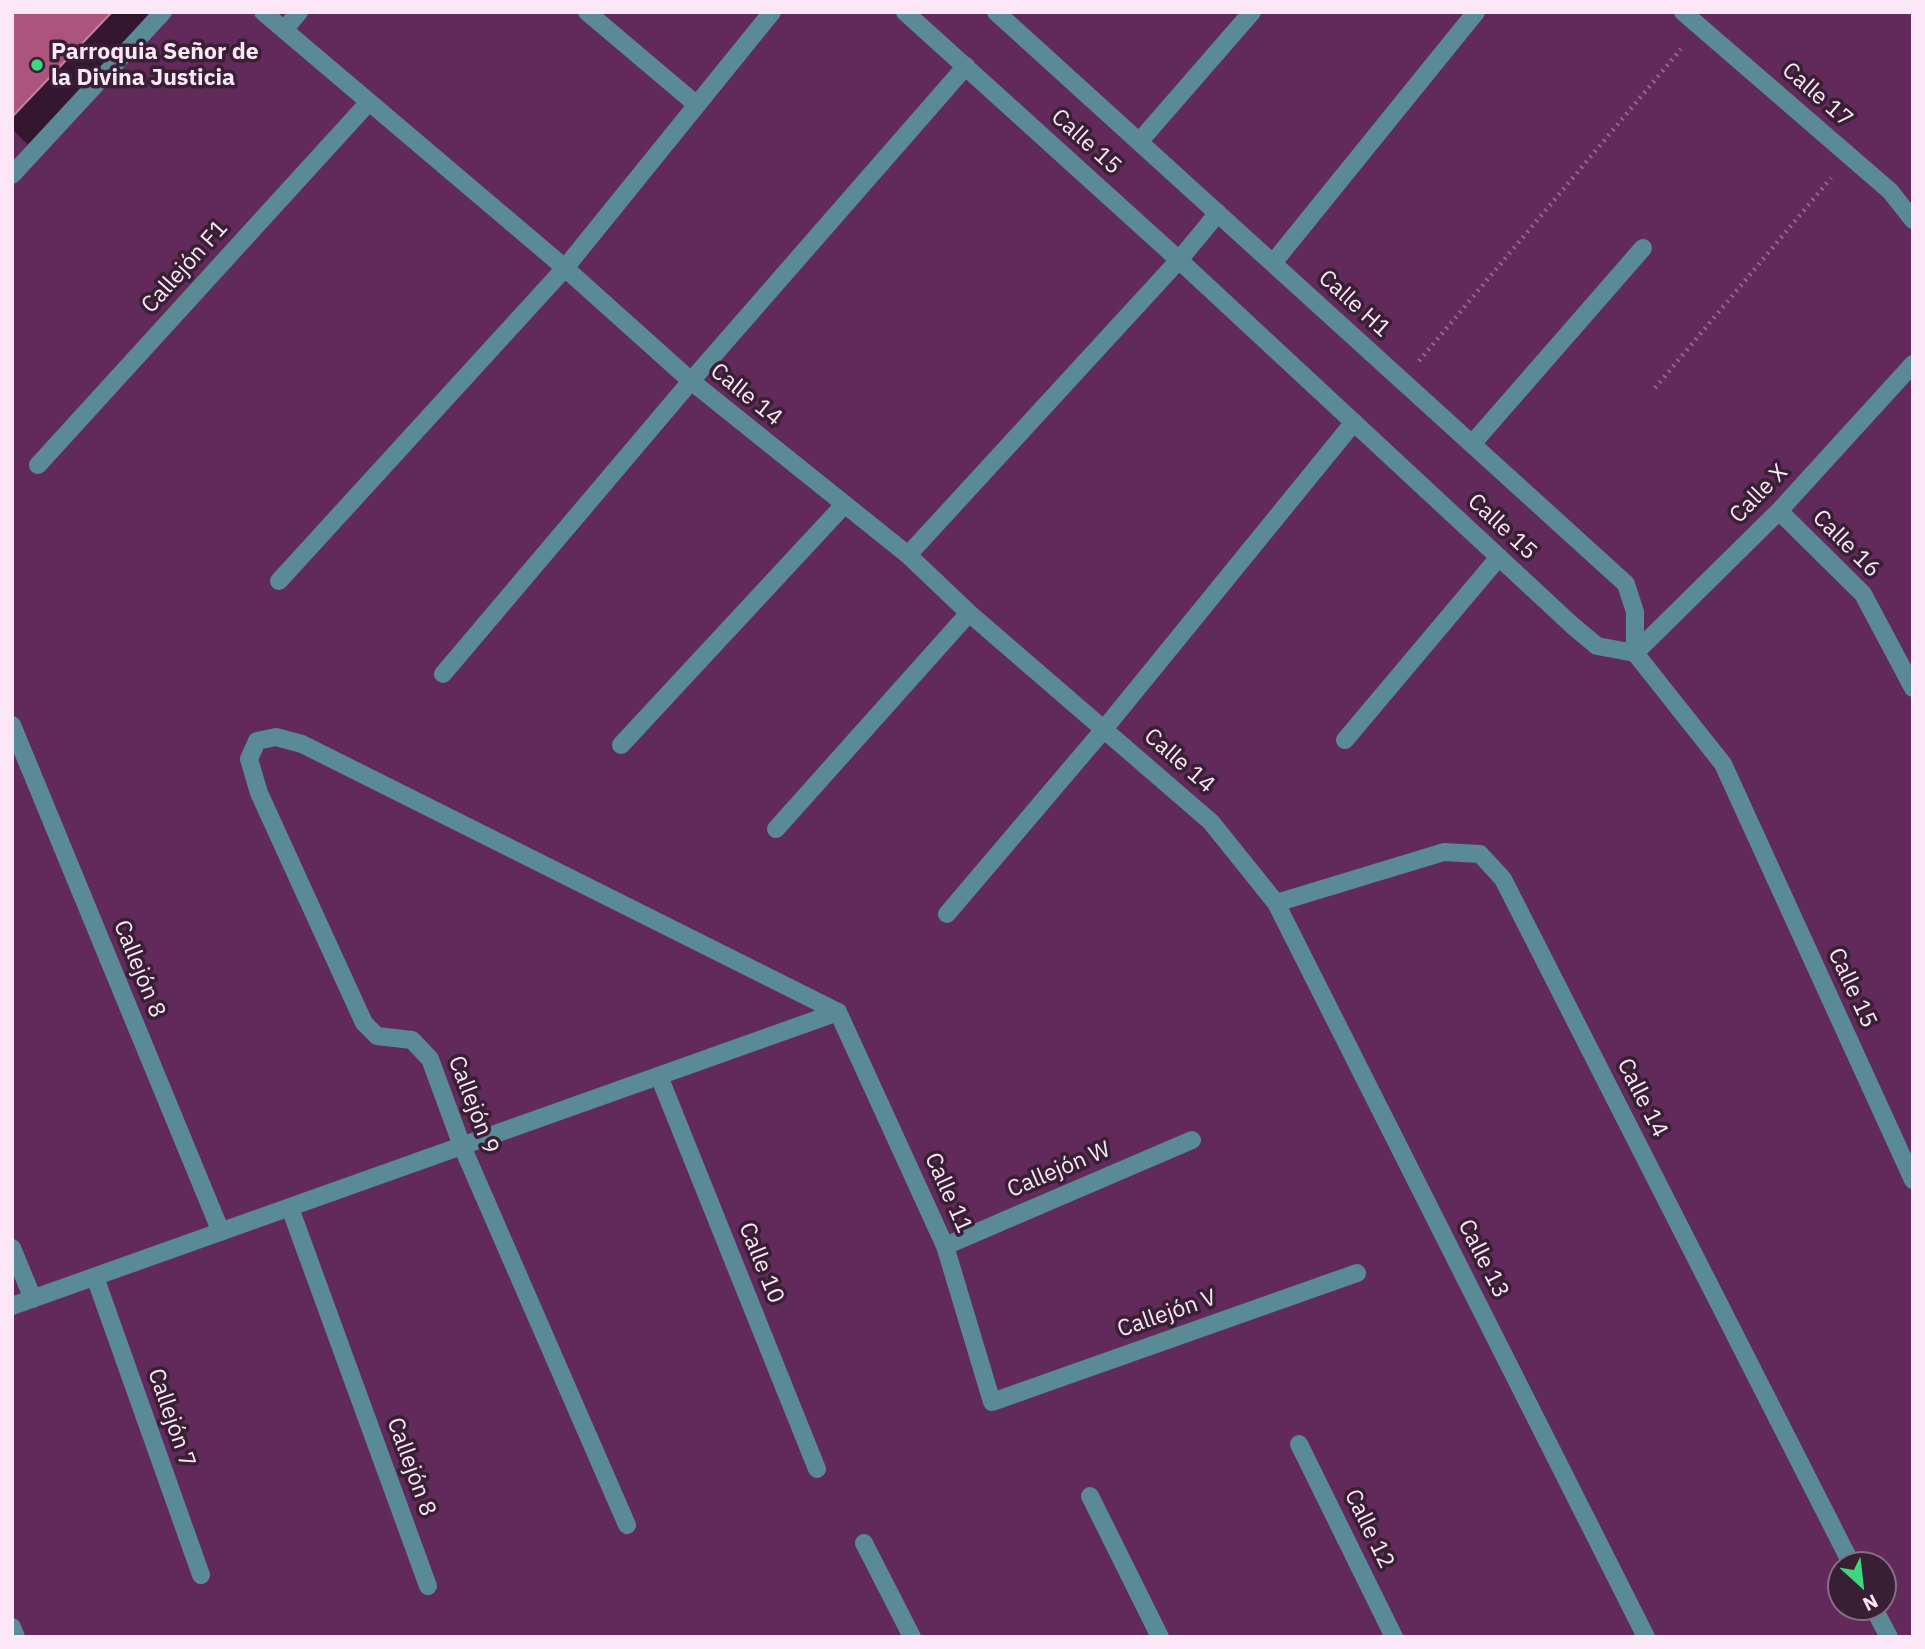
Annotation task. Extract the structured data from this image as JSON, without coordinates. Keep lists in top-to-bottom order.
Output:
{
  "streets": {
    "street": [
      "Calle 17",
      "Calle 15",
      "Callejón F1",
      "Calle H1",
      "Calle 14",
      "Calle X",
      "Calle 16",
      "Callejón 8",
      "Callejón 9",
      "Callejón W",
      "Calle 11",
      "Calle 13",
      "Calle 10",
      "Callejón V",
      "Callejón 7",
      "Calle 12"
    ]
  },
  "crossings": [
    ["Calle 15", "Calle H1"],
    ["Calle 15", "Calle X"],
    ["Callejón F1", "Calle 14"],
    ["Calle H1", "Calle X"],
    ["Calle 14", "Calle 13"],
    ["Calle X", "Calle 16"],
    ["Callejón 9", "Calle 11"],
    ["Callejón W", "Calle 11"],
    ["Calle 11", "Callejón V"]
  ],
  "places": ["Parroquia Señor de la Divina Justicia"],
  "north": "bottom right"
}
